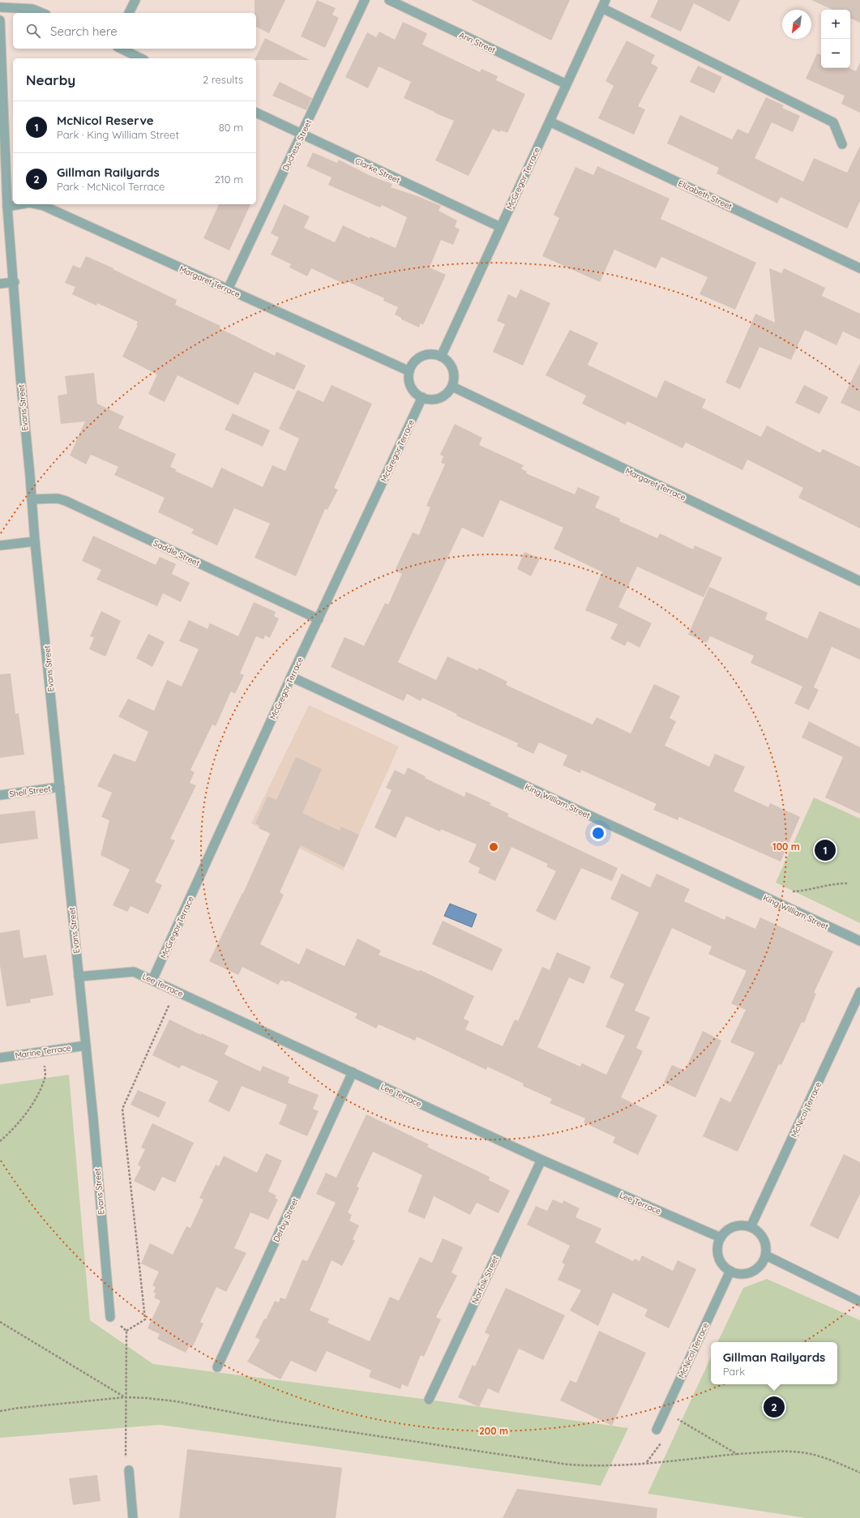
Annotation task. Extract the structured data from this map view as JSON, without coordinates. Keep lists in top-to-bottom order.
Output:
{
  "streets": {
    "street": [
      "Ann Street",
      "Duchess Street",
      "Clarke Street",
      "McGregor Terrace",
      "Elizabeth Street",
      "Margaret Terrace",
      "Evans Street",
      "Saddle Street",
      "Shell Street",
      "King William Street",
      "Lee Terrace",
      "Marine Terrace",
      "McNicol Terrace",
      "Derby Street",
      "Norfolk Street"
    ]
  },
  "crossings": [
    ["Ann Street", "McGregor Terrace"],
    ["Duchess Street", "Clarke Street"],
    ["Duchess Street", "Margaret Terrace"],
    ["Clarke Street", "McGregor Terrace"],
    ["McGregor Terrace", "Elizabeth Street"],
    ["McGregor Terrace", "Margaret Terrace"],
    ["McGregor Terrace", "Saddle Street"],
    ["McGregor Terrace", "King William Street"],
    ["McGregor Terrace", "Lee Terrace"],
    ["Margaret Terrace", "Evans Street"],
    ["Evans Street", "Saddle Street"],
    ["Evans Street", "Shell Street"],
    ["Evans Street", "Lee Terrace"],
    ["Evans Street", "Marine Terrace"],
    ["Lee Terrace", "McNicol Terrace"],
    ["Lee Terrace", "Derby Street"],
    ["Lee Terrace", "Norfolk Street"]
  ],
  "north": "bottom left",
  "page": {
    "map_buttons": ["+", "−"],
    "search": "Search here",
    "heading": ["Nearby", "2 results"],
    "list": [
      {
        "mark": "1",
        "name": "McNicol Reserve",
        "note": "Park · King William Street",
        "value": "80 m"
      },
      {
        "mark": "2",
        "name": "Gillman Railyards",
        "note": "Park · McNicol Terrace",
        "value": "210 m"
      }
    ],
    "pins": ["1", "2"],
    "popup": ["Gillman Railyards", "Park"]
  },
  "rings": ["100 m", "200 m"]
}
